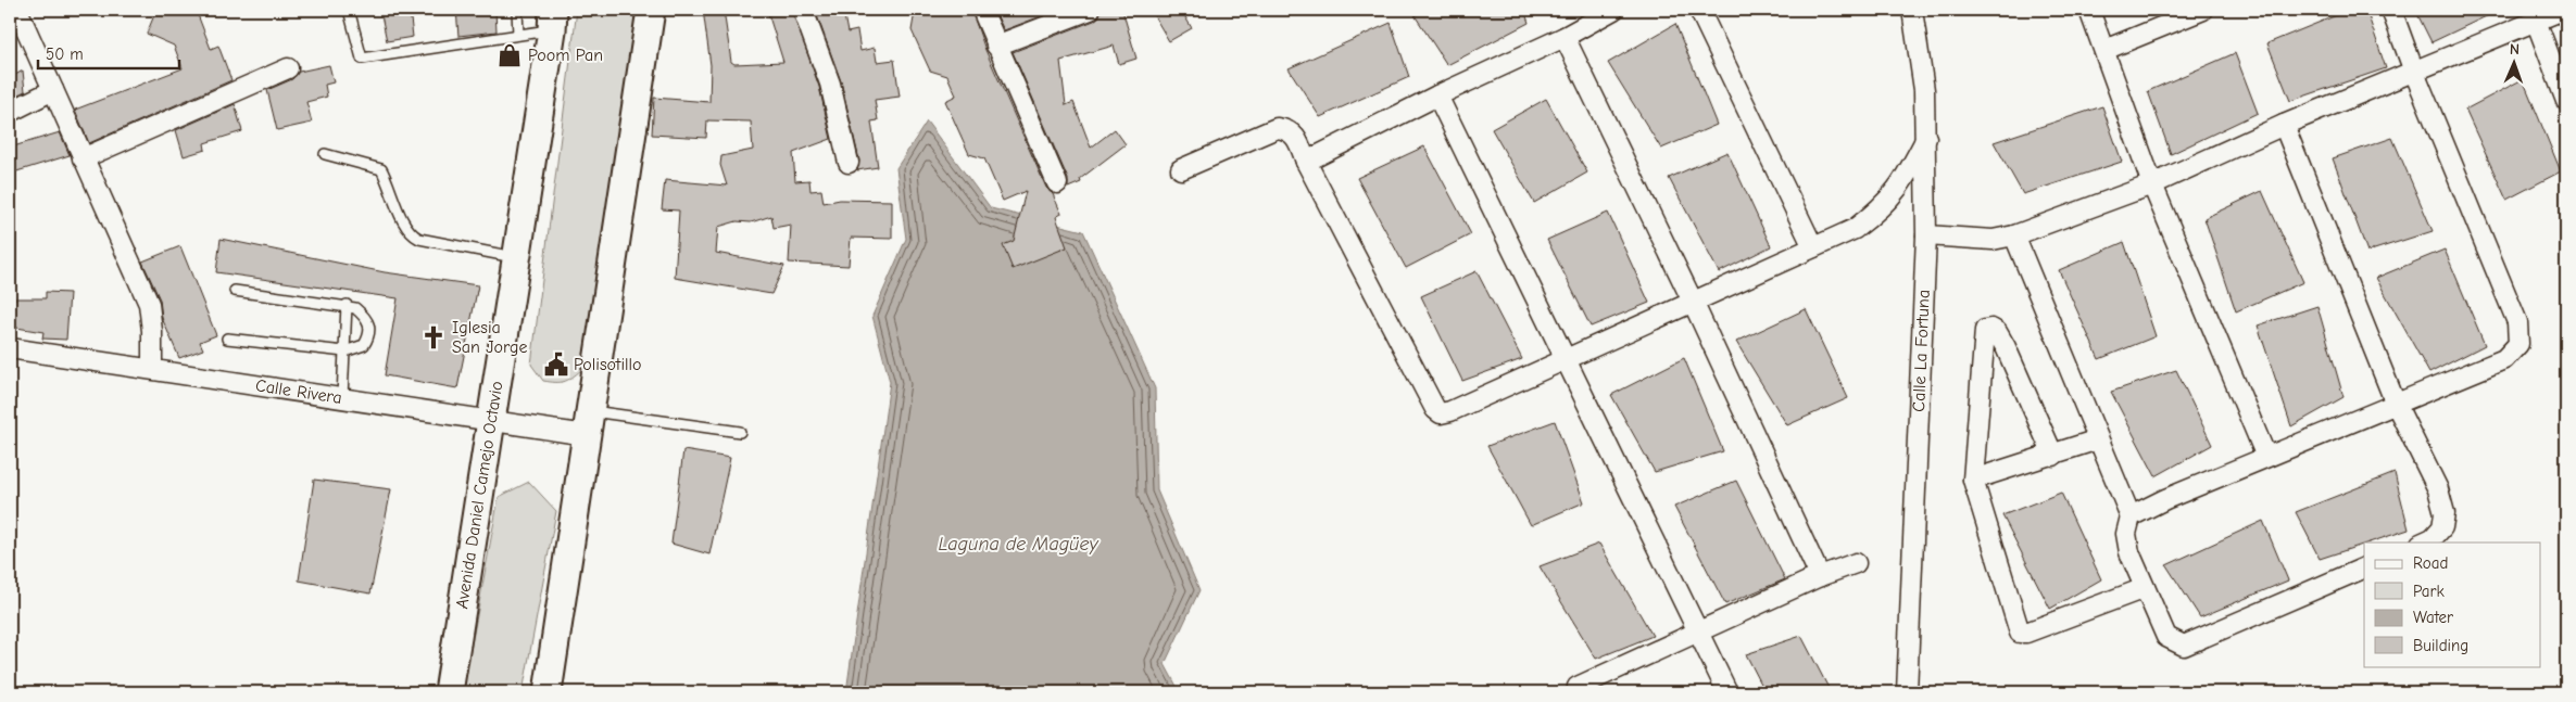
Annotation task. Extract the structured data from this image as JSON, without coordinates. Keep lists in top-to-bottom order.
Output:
{
  "streets": {
    "main road": ["Avenida Daniel Camejo Octavio"],
    "street": ["Calle La Fortuna", "Calle Rivera"]
  },
  "crossings": [
    ["Calle Rivera", "Avenida Daniel Camejo Octavio"]
  ],
  "water": ["Laguna de Magüey"],
  "places": {
    "shop": ["Poom Pan"],
    "church": ["Iglesia San Jorge"],
    "public building": ["Polisotillo"]
  },
  "legend": [
    "Road",
    "Park",
    "Water",
    "Building"
  ],
  "scale_bar": "50 m",
  "north": "top"
}
